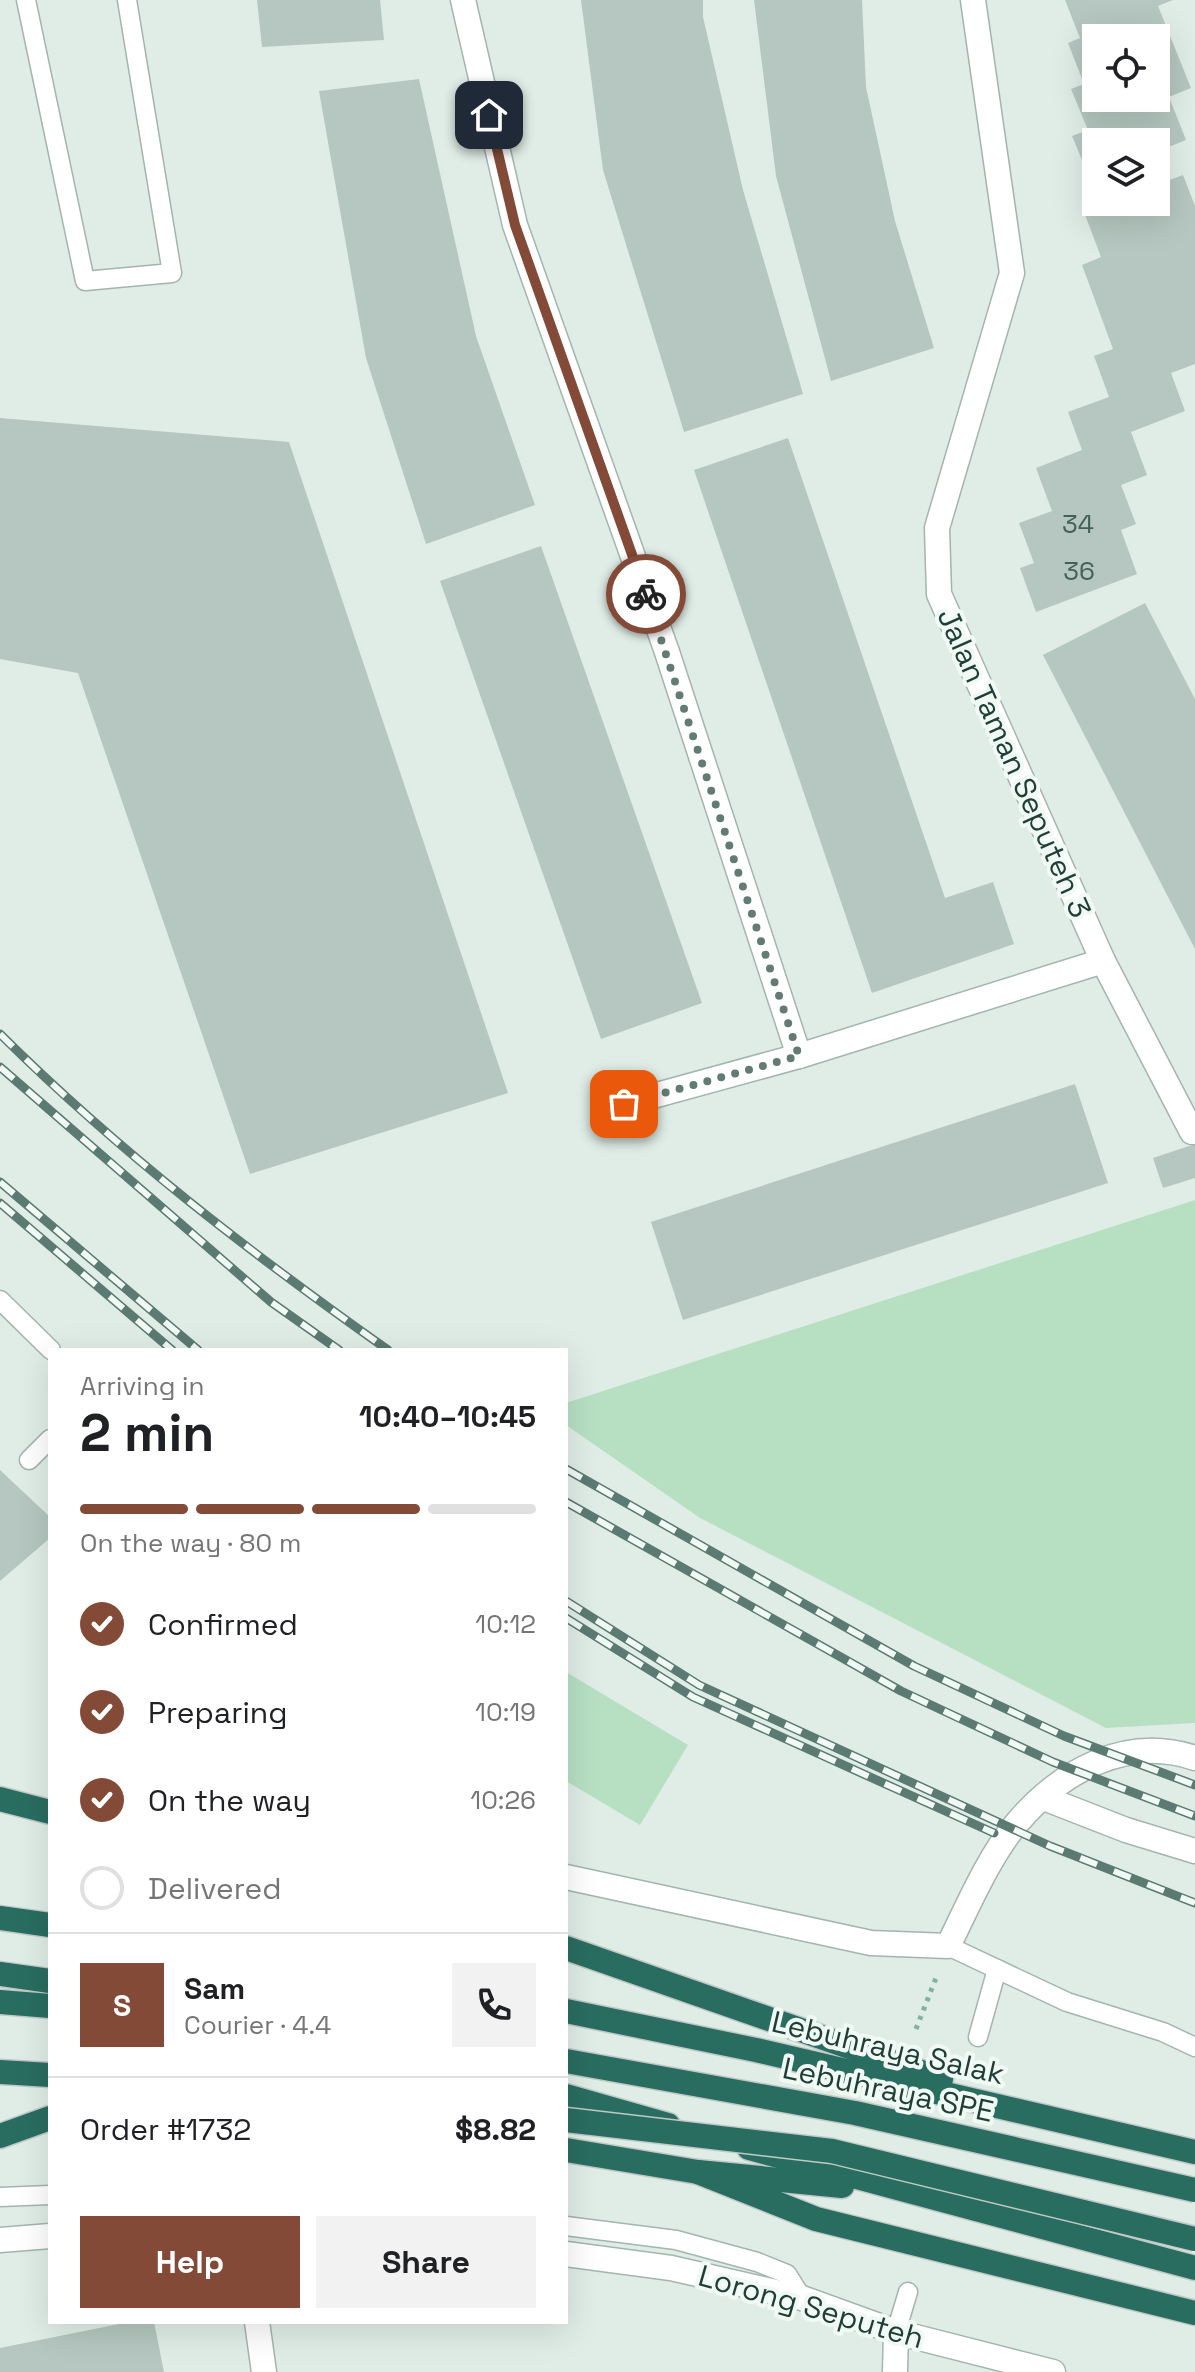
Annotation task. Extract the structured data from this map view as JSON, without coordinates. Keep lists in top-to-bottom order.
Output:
{
  "streets": {
    "highway": ["Lebuhraya Salak", "Lebuhraya SPE"],
    "street": ["Jalan Taman Seputeh 3", "Lorong Seputeh"]
  },
  "house_numbers": ["34", "36"],
  "page": {
    "heading": ["2 min", "Arriving in", "10:40–10:45"],
    "panel": [
      "Sam",
      "Courier · 4.4",
      "Order #1732",
      "$8.82"
    ],
    "bar": "On the way · 80 m",
    "list": [
      ["Confirmed", "10:12"],
      ["Preparing", "10:19"],
      ["On the way", "10:26"],
      "Delivered"
    ],
    "round": "S",
    "buttons": ["Help", "Share"]
  }
}
